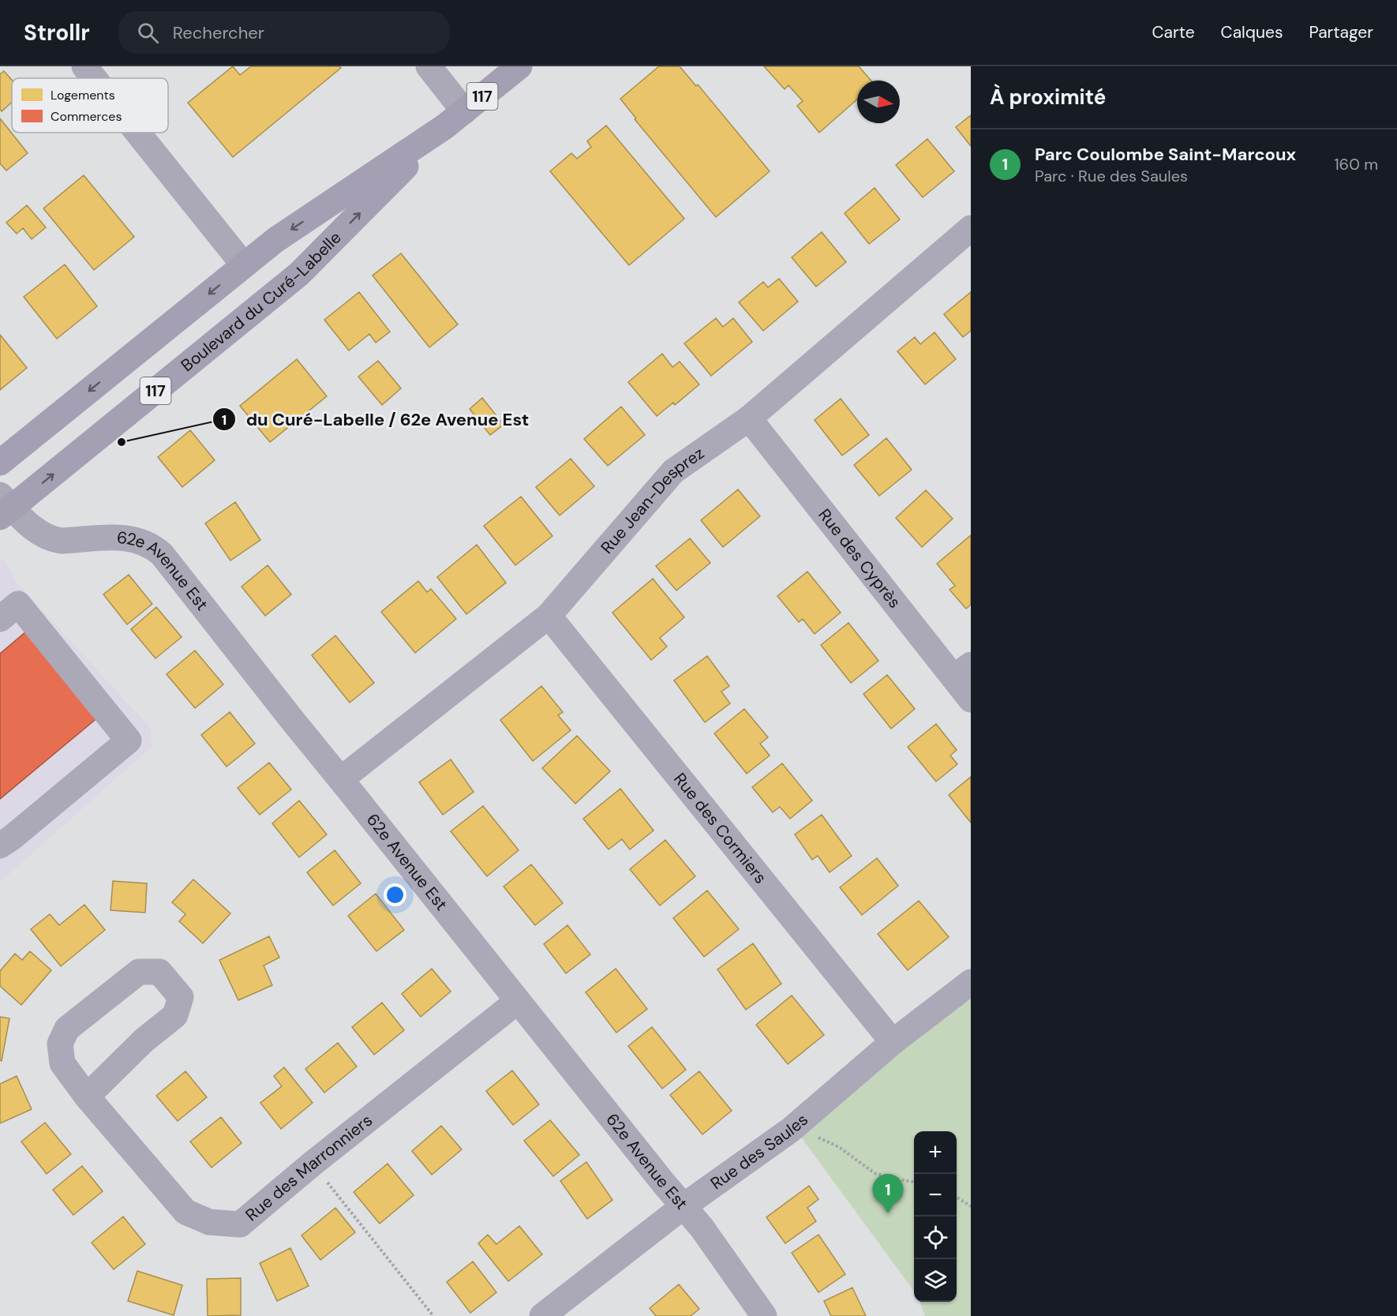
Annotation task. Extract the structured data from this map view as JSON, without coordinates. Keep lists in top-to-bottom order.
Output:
{
  "streets": {
    "main road": ["117", "Boulevard du Curé-Labelle"],
    "street": [
      "Rue Jean-Desprez",
      "Rue des Cyprès",
      "62e Avenue Est",
      "Rue des Cormiers",
      "Rue des Saules",
      "Rue des Marronniers"
    ]
  },
  "crossings": [
    ["Boulevard du Curé-Labelle", "62e Avenue Est"],
    ["Rue Jean-Desprez", "Rue des Cyprès"],
    ["Rue Jean-Desprez", "62e Avenue Est"],
    ["Rue Jean-Desprez", "Rue des Cormiers"],
    ["62e Avenue Est", "Rue des Saules"],
    ["62e Avenue Est", "Rue des Marronniers"],
    ["Rue des Cormiers", "Rue des Saules"]
  ],
  "places": ["du Curé-Labelle / 62e Avenue Est"],
  "legend": ["Logements", "Commerces"],
  "north": "right",
  "page": {
    "header": "Strollr",
    "search": "Rechercher",
    "nav": ["Carte", "Calques", "Partager"],
    "heading": "À proximité",
    "list": [
      {
        "mark": "1",
        "name": "Parc Coulombe Saint-Marcoux",
        "note": "Parc · Rue des Saules",
        "value": "160 m"
      }
    ],
    "map_buttons": ["+", "−"],
    "pins": "1"
  }
}
